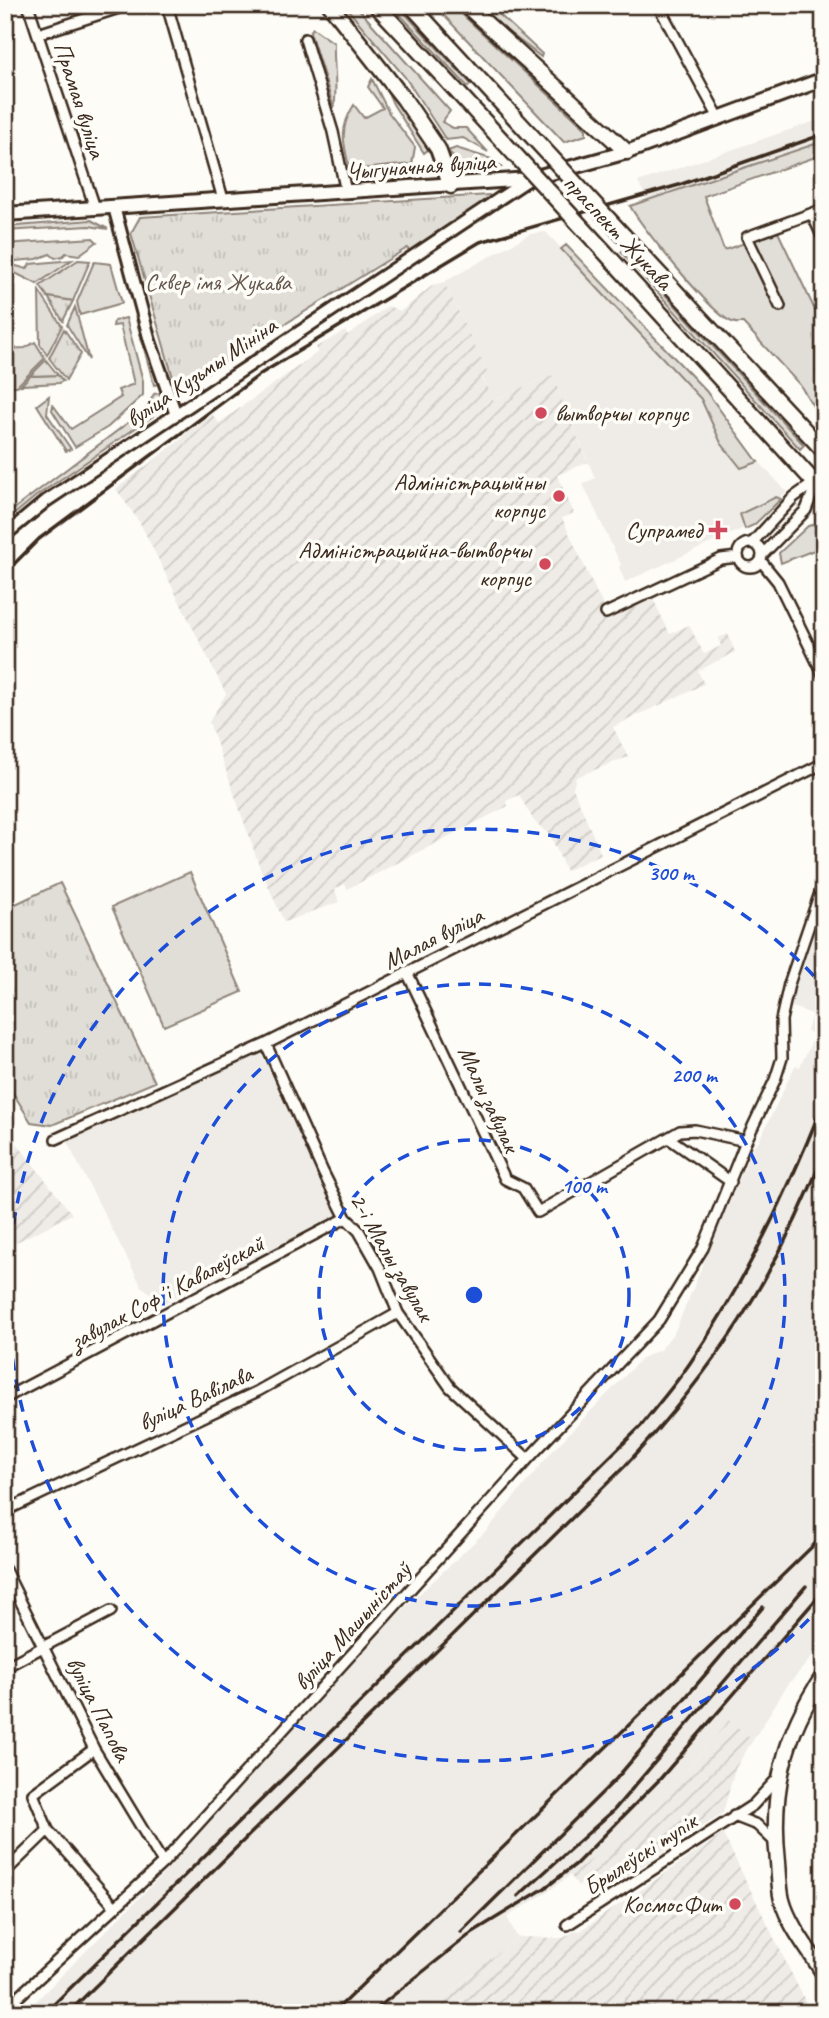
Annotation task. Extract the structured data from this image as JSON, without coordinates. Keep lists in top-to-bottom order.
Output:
{
  "streets": {
    "main road": ["Чыгуначная вуліца", "праспект Жукава"],
    "street": [
      "Прамая вуліца",
      "вуліца Кузьмы Мініна",
      "Малая вуліца",
      "Малы завулак",
      "2-і Малы завулак",
      "завулак Софʼі Кавалеўскай",
      "вуліца Вавілава",
      "вуліца Машыністаў",
      "вуліца Папова",
      "Брылеўскі тупік"
    ]
  },
  "crossings": [
    ["Прамая вуліца", "Чыгуначная вуліца"],
    ["Чыгуначная вуліца", "вуліца Кузьмы Мініна"],
    ["Малая вуліца", "Малы завулак"],
    ["Малая вуліца", "2-і Малы завулак"],
    ["Малы завулак", "вуліца Машыністаў"],
    ["2-і Малы завулак", "завулак Софʼі Кавалеўскай"],
    ["2-і Малы завулак", "вуліца Вавілава"],
    ["2-і Малы завулак", "вуліца Машыністаў"],
    ["вуліца Машыністаў", "вуліца Папова"]
  ],
  "parks": ["Сквер імя Жукава"],
  "places": {
    "other": [
      "вытворчы корпус",
      "Адміністрацыйны корпус",
      "Адміністрацыйна-вытворчы корпус",
      "КосмосФит"
    ],
    "health": ["Супрамед"]
  },
  "rings": ["300 m", "200 m", "100 m"]
}
